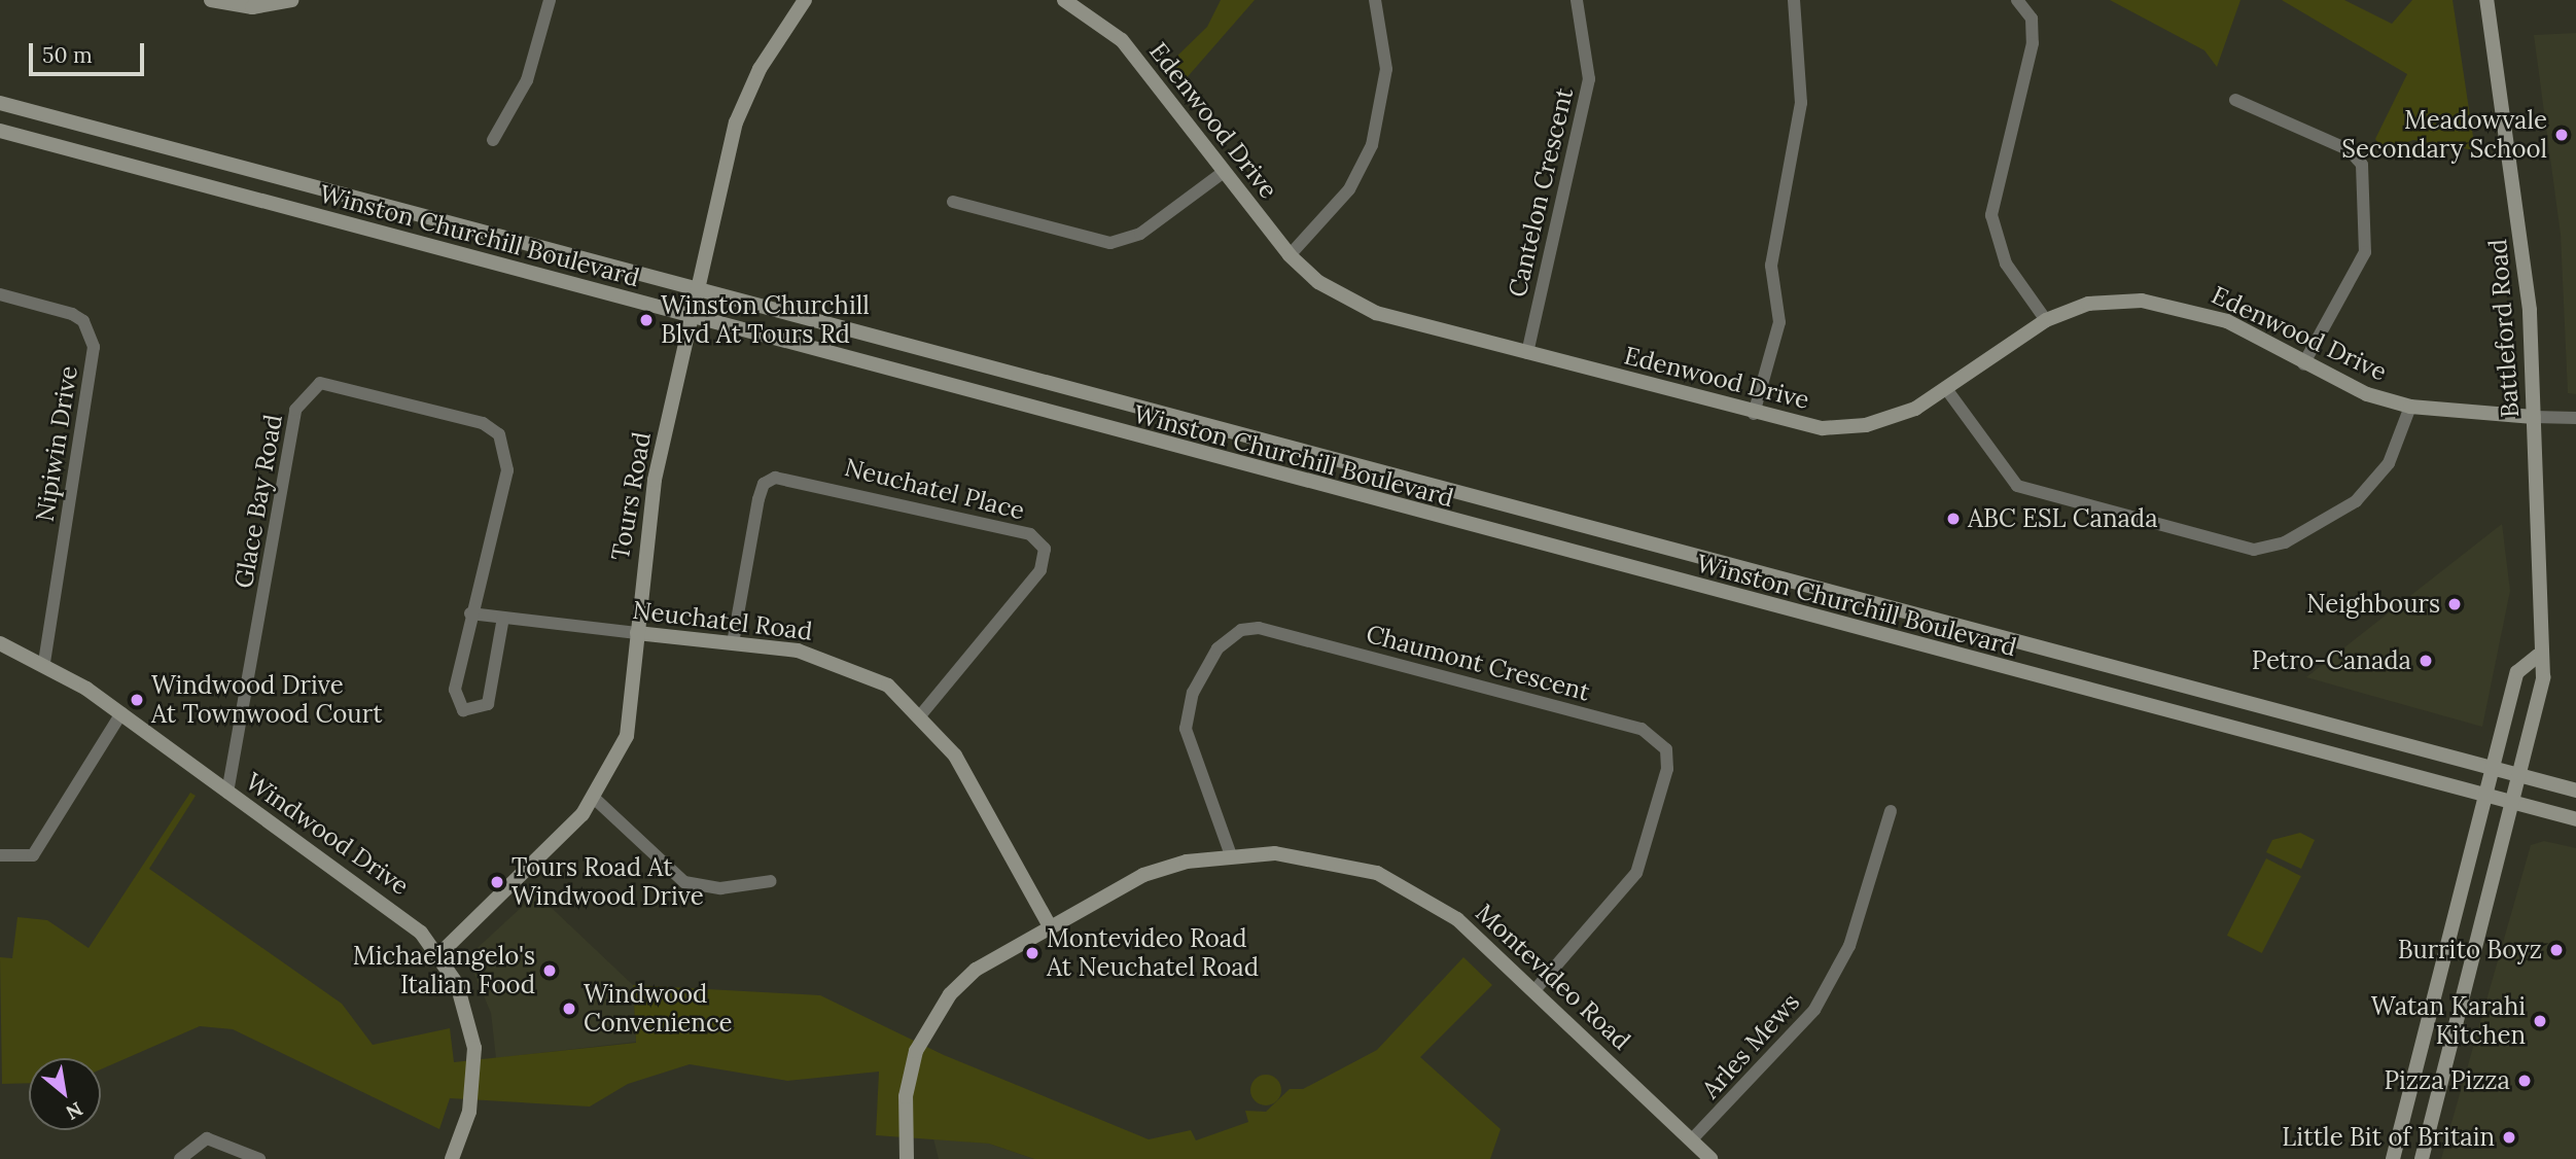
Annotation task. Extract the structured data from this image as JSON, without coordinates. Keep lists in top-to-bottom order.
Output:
{
  "streets": {
    "street": [
      "Edenwood Drive",
      "Cantelon Crescent",
      "Winston Churchill Boulevard",
      "Battleford Road",
      "Nipiwin Drive",
      "Neuchatel Place",
      "Tours Road",
      "Glace Bay Road",
      "Neuchatel Road",
      "Chaumont Crescent",
      "Windwood Drive",
      "Montevideo Road",
      "Arles Mews"
    ]
  },
  "crossings": [
    ["Edenwood Drive", "Cantelon Crescent"],
    ["Edenwood Drive", "Battleford Road"],
    ["Winston Churchill Boulevard", "Battleford Road"],
    ["Winston Churchill Boulevard", "Tours Road"],
    ["Nipiwin Drive", "Windwood Drive"],
    ["Neuchatel Place", "Neuchatel Road"],
    ["Tours Road", "Neuchatel Road"],
    ["Tours Road", "Windwood Drive"],
    ["Glace Bay Road", "Neuchatel Road"],
    ["Glace Bay Road", "Windwood Drive"],
    ["Neuchatel Road", "Montevideo Road"],
    ["Chaumont Crescent", "Montevideo Road"],
    ["Montevideo Road", "Arles Mews"]
  ],
  "places": [
    "Meadowvale Secondary School",
    "Winston Churchill Blvd At Tours Rd",
    "ABC ESL Canada",
    "Neighbours",
    "Petro-Canada",
    "Windwood Drive At Townwood Court",
    "Tours Road At Windwood Drive",
    "Burrito Boyz",
    "Montevideo Road At Neuchatel Road",
    "Michaelangelo's Italian Food",
    "Windwood Convenience",
    "Watan Karahi Kitchen",
    "Pizza Pizza",
    "Little Bit of Britain"
  ],
  "scale_bar": "50 m",
  "north": "bottom right"
}
